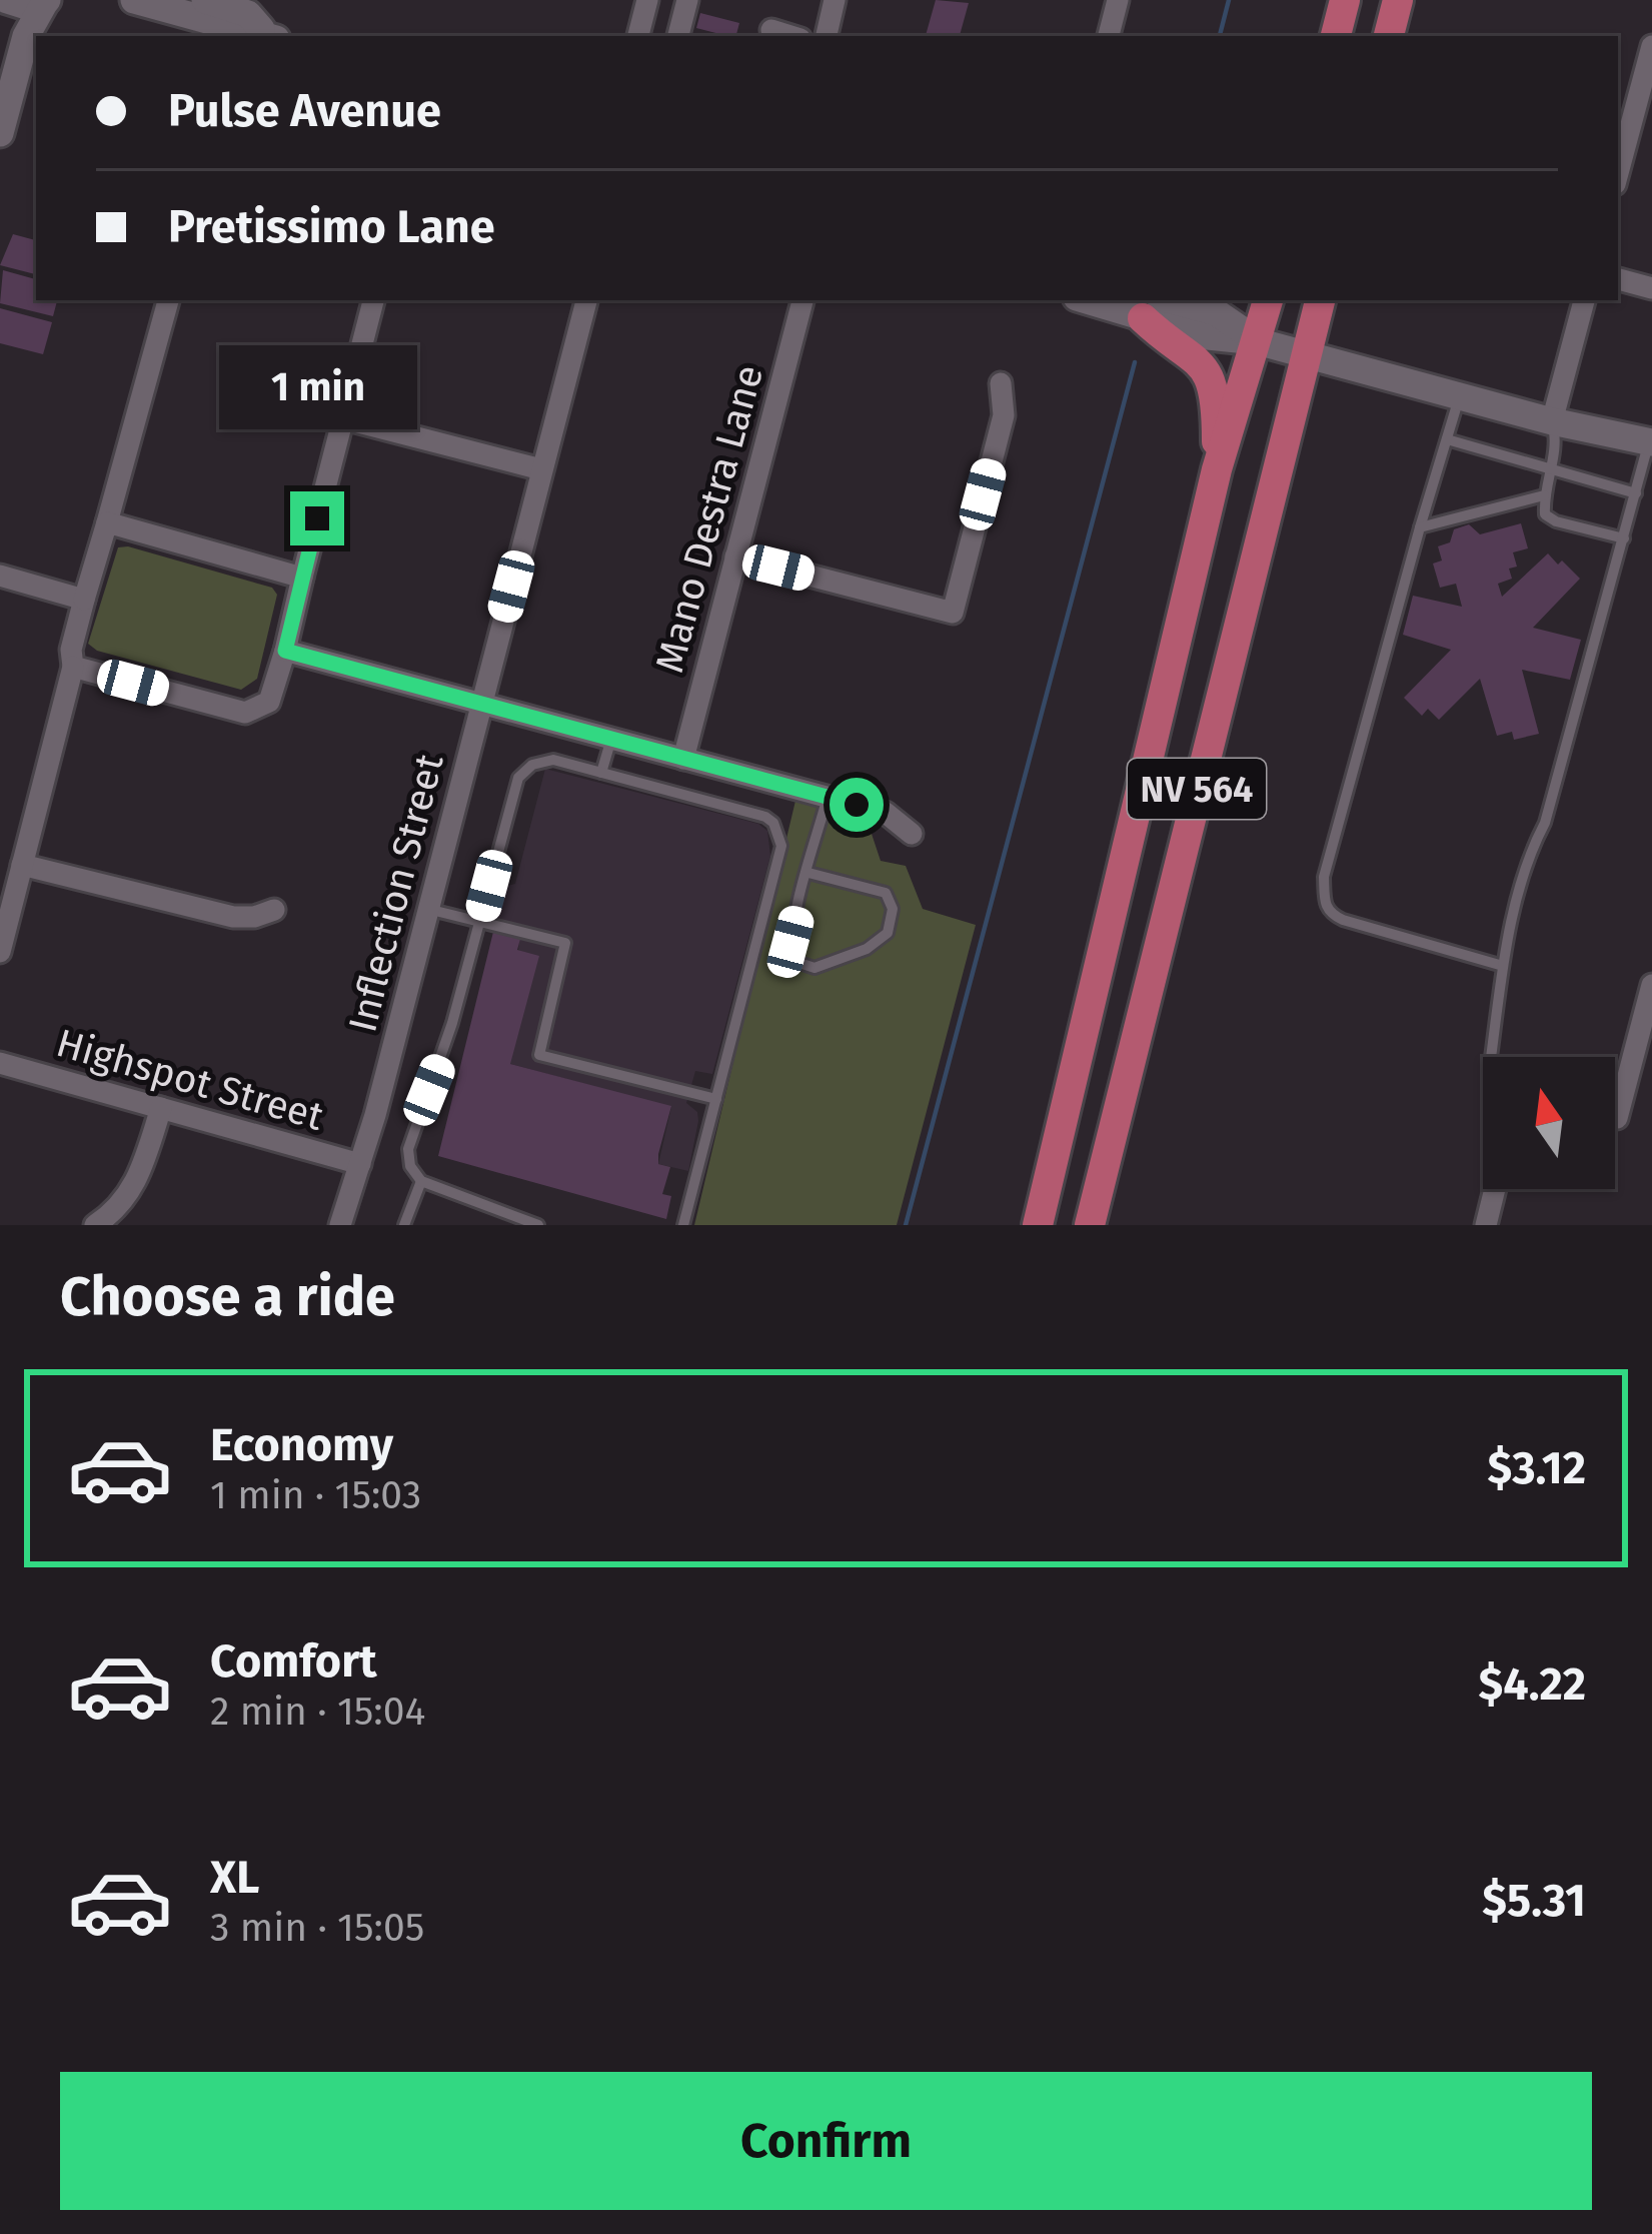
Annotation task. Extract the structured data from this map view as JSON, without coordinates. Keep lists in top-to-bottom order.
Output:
{
  "streets": {
    "main road": ["NV 564"],
    "street": ["Mano Destra Lane", "Inflection Street", "Highspot Street"]
  },
  "crossings": [
    ["Inflection Street", "Highspot Street"]
  ],
  "north": "top",
  "page": {
    "banner": ["Pulse Avenue", "Pretissimo Lane"],
    "bubble": "1 min",
    "heading": "Choose a ride",
    "list": [
      {
        "name": "Economy",
        "note": "1 min · 15:03",
        "value": "$3.12"
      },
      {
        "name": "Comfort",
        "note": "2 min · 15:04",
        "value": "$4.22"
      },
      {
        "name": "XL",
        "note": "3 min · 15:05",
        "value": "$5.31"
      }
    ],
    "buttons": "Confirm"
  }
}
